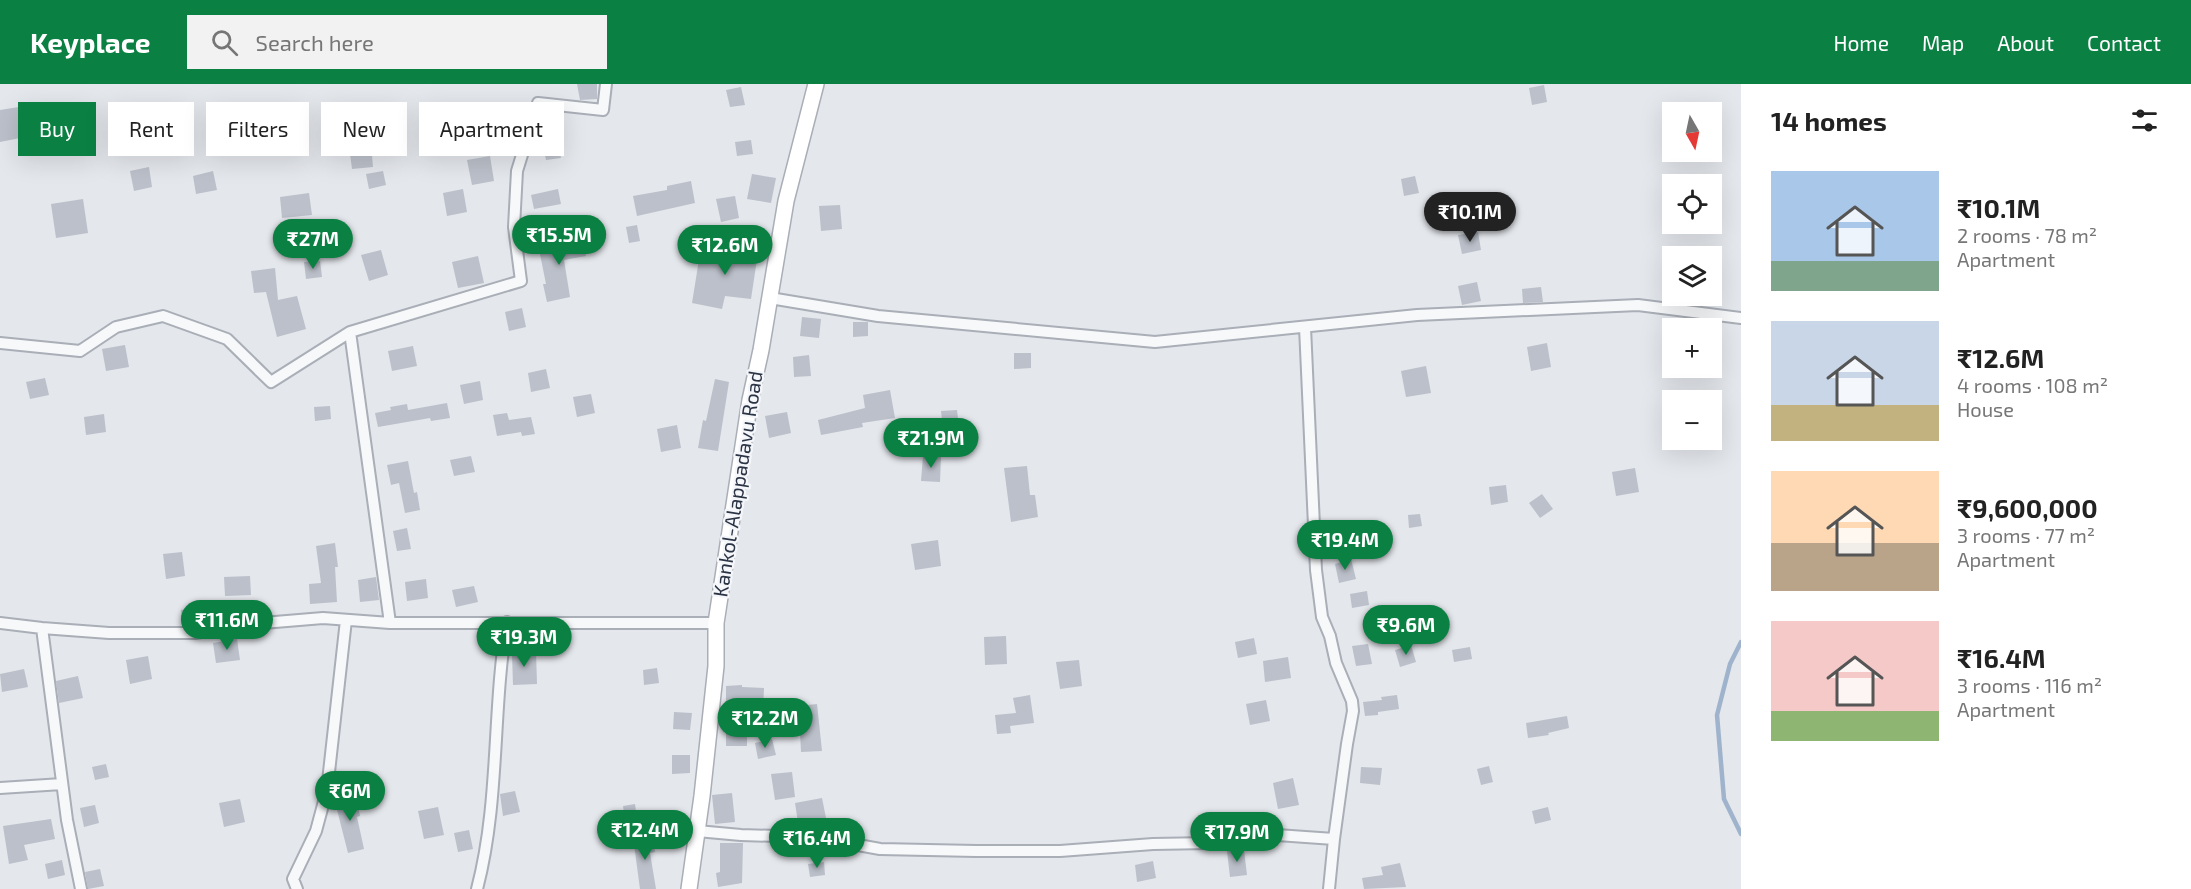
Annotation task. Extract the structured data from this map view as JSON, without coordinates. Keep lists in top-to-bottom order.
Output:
{
  "streets": {
    "main road": ["Kankol-Alappadavu Road"]
  },
  "north": "bottom",
  "page": {
    "header": "Keyplace",
    "search": "Search here",
    "nav": [
      "Home",
      "Map",
      "About",
      "Contact"
    ],
    "heading": "14 homes",
    "map_buttons": ["+", "−"],
    "chip": [
      "Buy",
      "Rent",
      "Filters",
      "New",
      "Apartment"
    ],
    "list": [
      {
        "name": "₹10.1M",
        "note": "2 rooms · 78 m² · Apartment"
      },
      {
        "name": "₹12.6M",
        "note": "4 rooms · 108 m² · House"
      },
      {
        "name": "₹9,600,000",
        "note": "3 rooms · 77 m² · Apartment"
      },
      {
        "name": "₹16.4M",
        "note": "3 rooms · 116 m² · Apartment"
      }
    ],
    "price": [
      "₹10.1M",
      "₹15.5M",
      "₹27M",
      "₹12.6M",
      "₹21.9M",
      "₹19.4M",
      "₹11.6M",
      "₹9.6M",
      "₹19.3M",
      "₹12.2M",
      "₹6M",
      "₹12.4M",
      "₹17.9M",
      "₹16.4M"
    ]
  }
}
